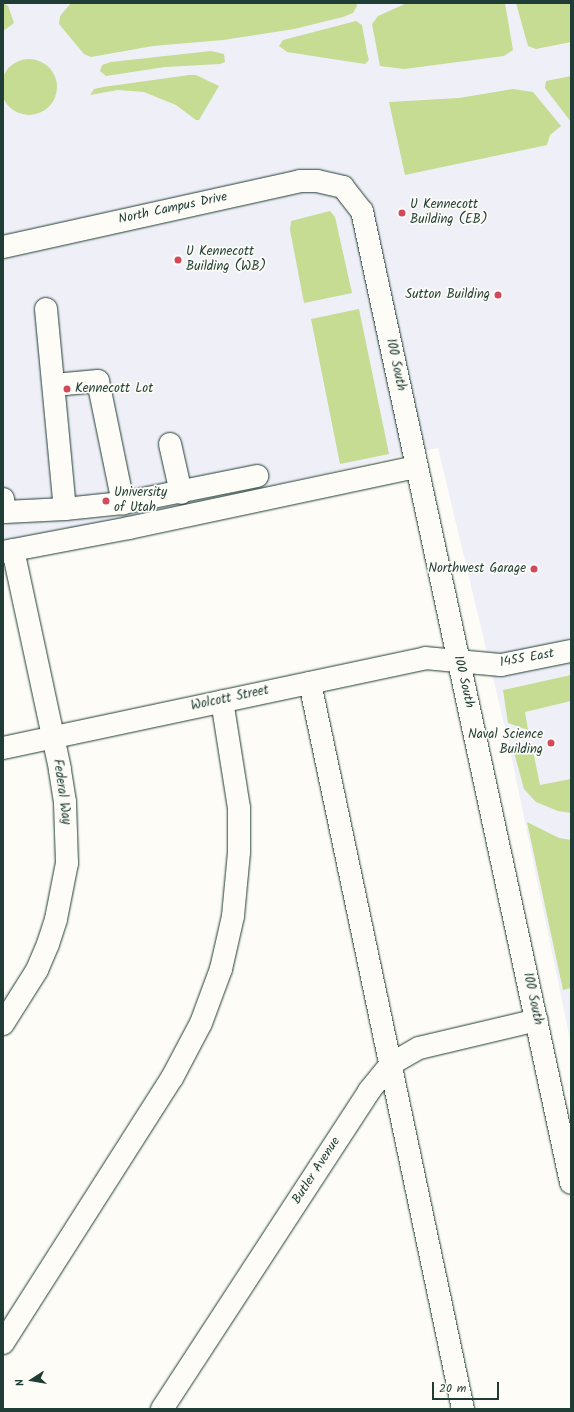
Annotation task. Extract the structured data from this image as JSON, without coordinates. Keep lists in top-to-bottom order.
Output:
{
  "streets": {
    "street": [
      "North Campus Drive",
      "100 South",
      "1455 East",
      "Wolcott Street",
      "Federal Way",
      "Butler Avenue"
    ]
  },
  "crossings": [
    ["North Campus Drive", "100 South"],
    ["100 South", "1455 East"],
    ["100 South", "Wolcott Street"],
    ["100 South", "Butler Avenue"],
    ["1455 East", "Wolcott Street"],
    ["Wolcott Street", "Federal Way"]
  ],
  "places": [
    "U Kennecott Building (EB)",
    "U Kennecott Building (WB)",
    "Sutton Building",
    "Kennecott Lot",
    "University of Utah",
    "Northwest Garage",
    "Naval Science Building"
  ],
  "scale_bar": "20 m",
  "north": "left"
}
